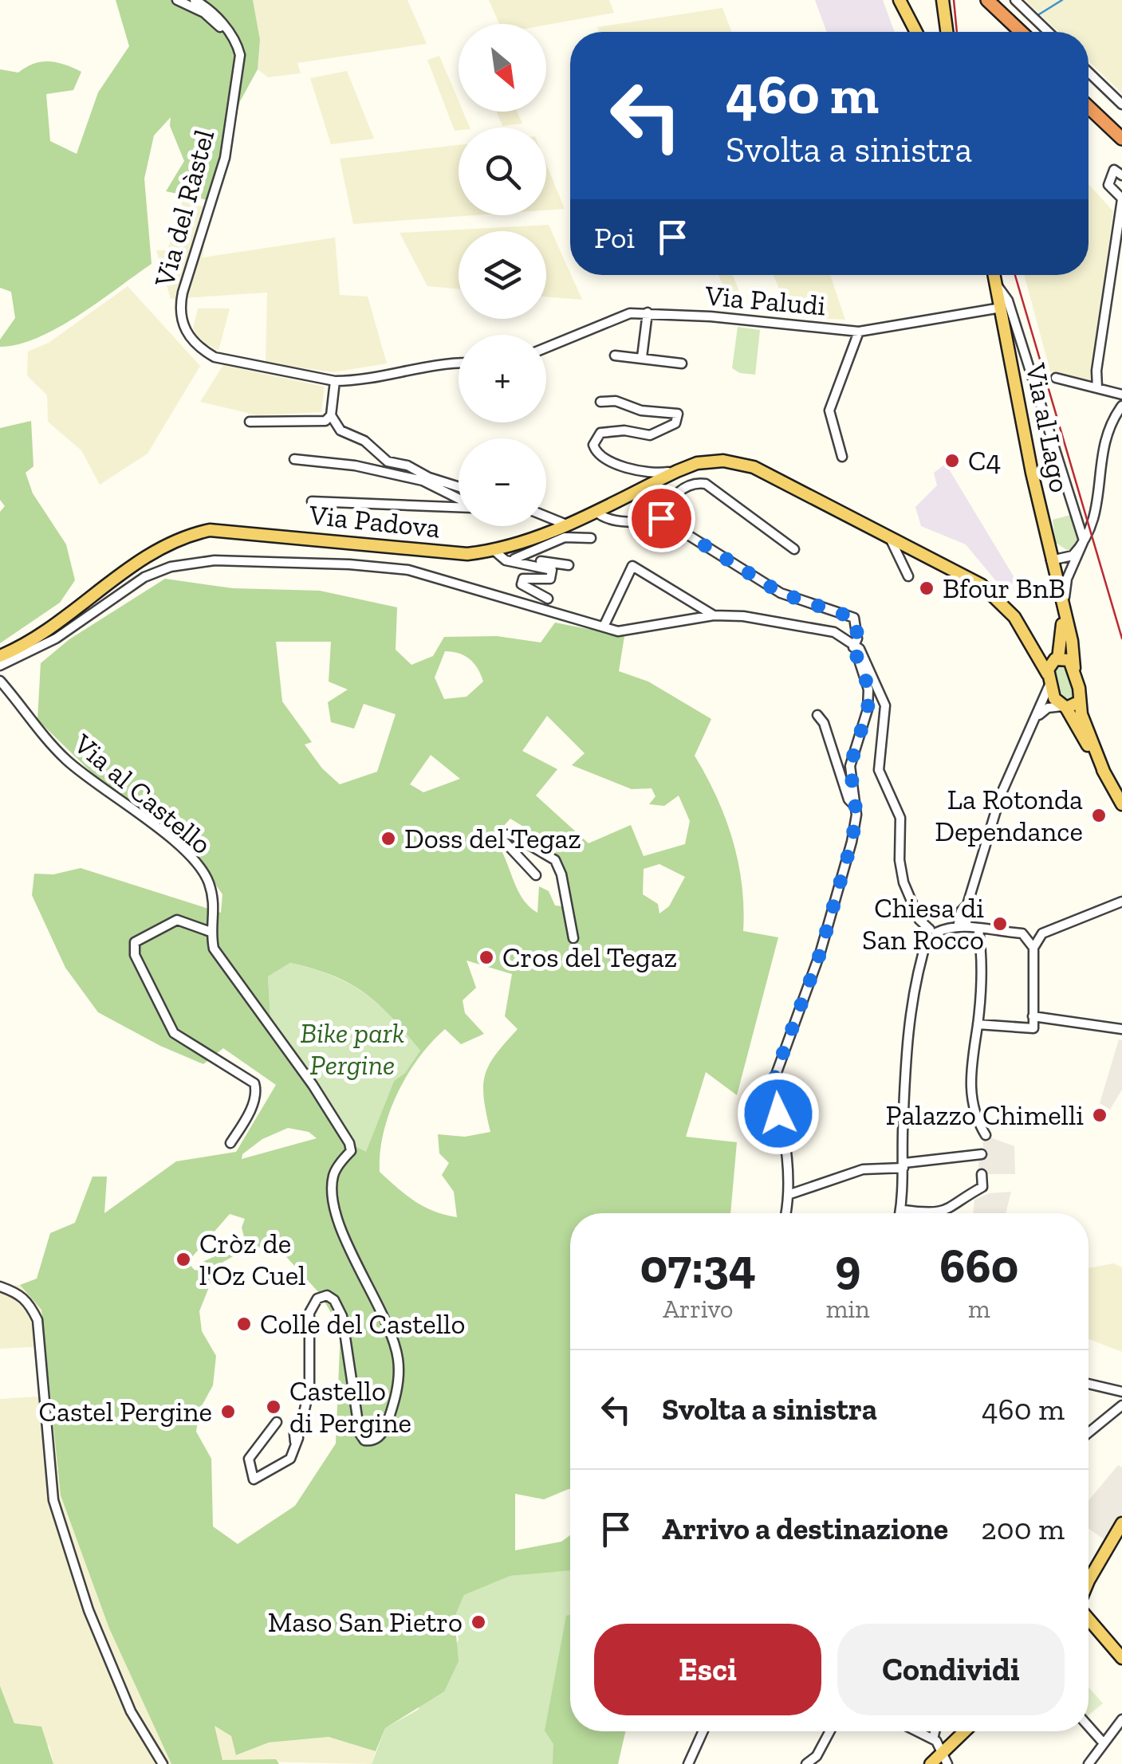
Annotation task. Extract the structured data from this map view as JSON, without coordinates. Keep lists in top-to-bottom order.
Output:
{
  "streets": {
    "main road": ["Via al Lago", "Via Padova"],
    "street": ["Via del Ràstel", "Via Paludi", "Via al Castello"]
  },
  "crossings": [
    ["Via Paludi", "Via al Lago"]
  ],
  "parks": ["Bike park Pergine"],
  "places": [
    "C4",
    "Bfour BnB",
    "La Rotonda Dependance",
    "Doss del Tegaz",
    "Chiesa di San Rocco",
    "Cros del Tegaz",
    "Palazzo Chimelli",
    "Cròz de l'Oz Cuel",
    "Colle del Castello",
    "Castello di Pergine",
    "Castel Pergine",
    "Maso San Pietro"
  ],
  "north": "bottom right",
  "page": {
    "map_buttons": ["+", "−"],
    "turn": ["460 m", "Svolta a sinistra"],
    "then": "Poi",
    "eta": [
      "07:34",
      "Arrivo",
      "9",
      "min",
      "660",
      "m"
    ],
    "list": [
      {
        "name": "Svolta a sinistra",
        "value": "460 m"
      },
      {
        "name": "Arrivo a destinazione",
        "value": "200 m"
      }
    ],
    "buttons": ["Esci", "Condividi"]
  }
}
